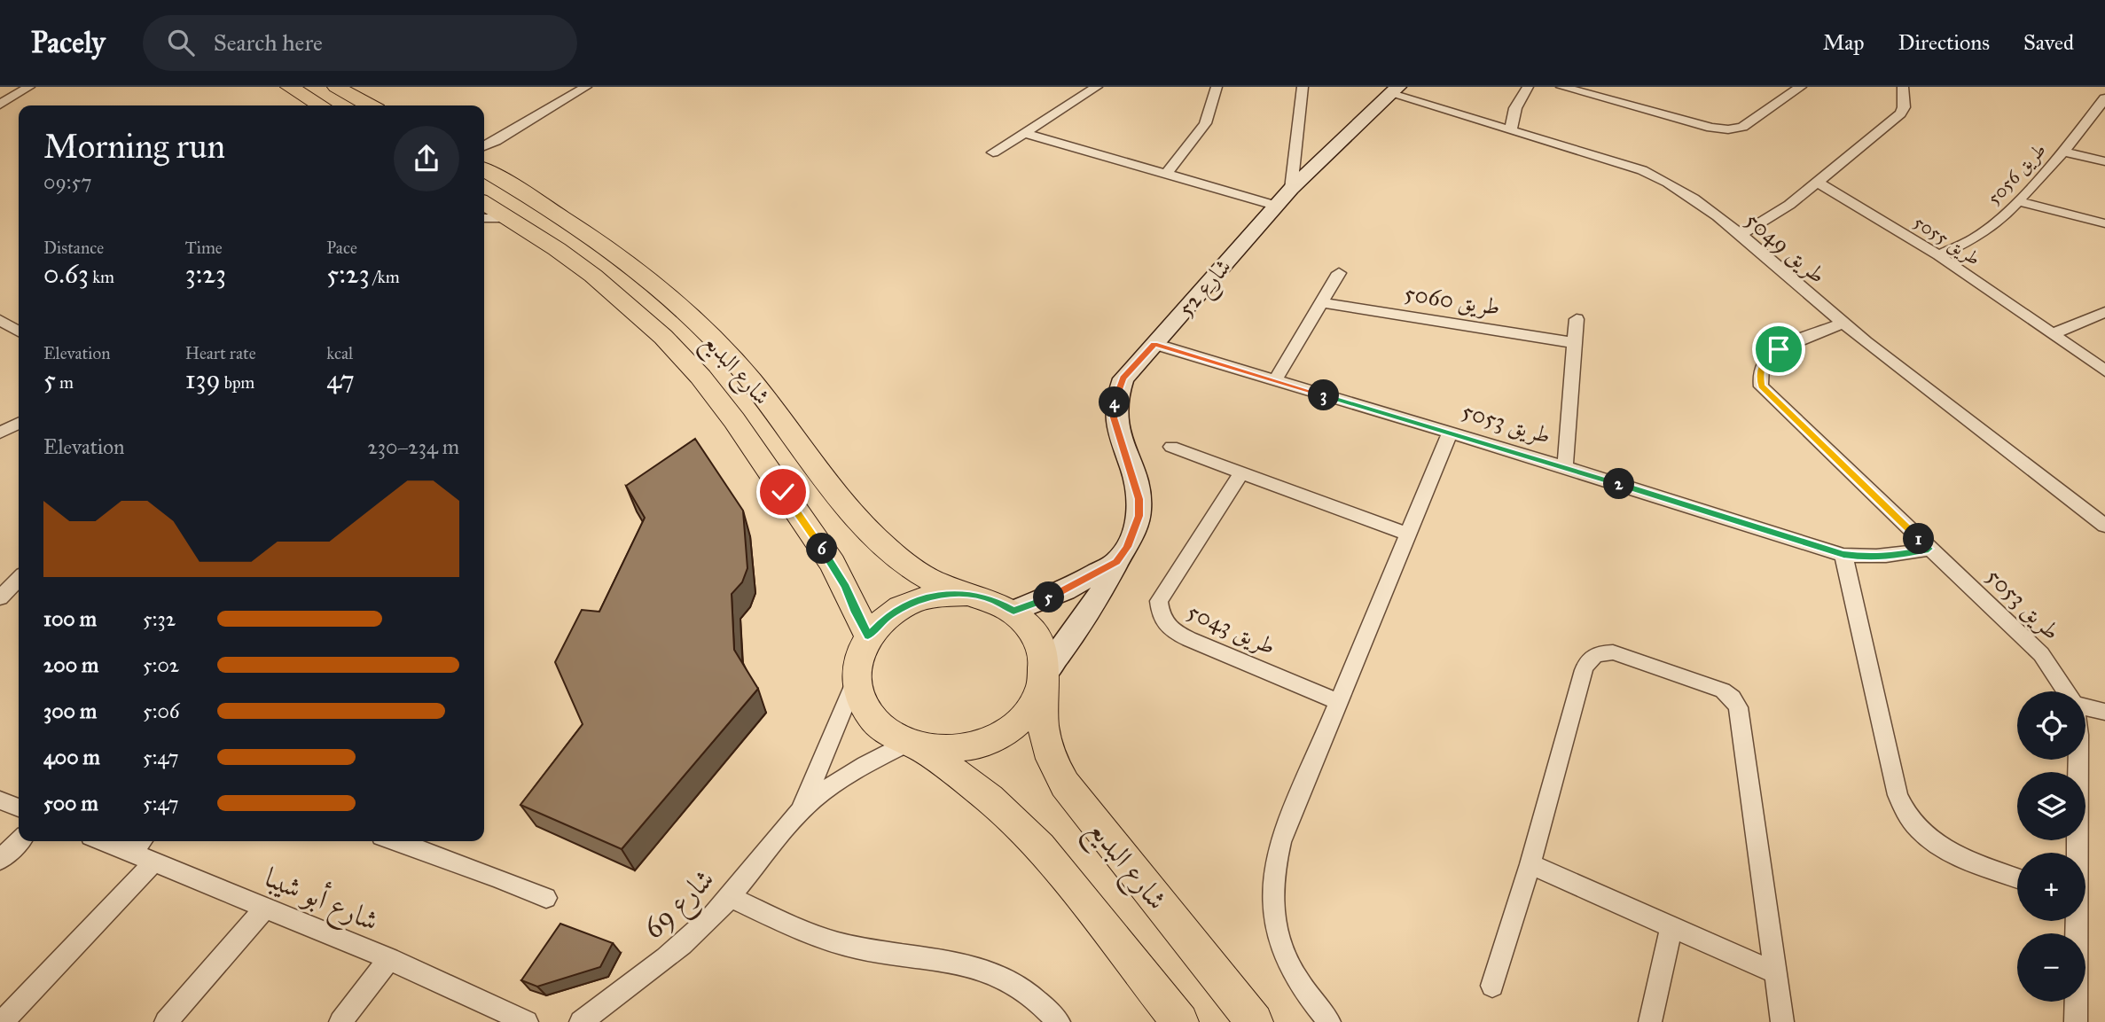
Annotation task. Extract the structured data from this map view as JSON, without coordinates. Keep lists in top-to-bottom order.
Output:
{
  "streets": {
    "main road": ["شارع البديع"],
    "street": [
      "طريق 5056",
      "طريق 5055",
      "طريق 5049",
      "شارع 52",
      "طريق 5060",
      "طريق 5053",
      "طريق 5043",
      "شارع أبو شيبا",
      "شارع 69"
    ]
  },
  "crossings": [
    ["طريق 5056", "طريق 5055"],
    ["طريق 5049", "شارع 52"],
    ["طريق 5049", "طريق 5053"],
    ["شارع 52", "شارع البديع"],
    ["شارع 52", "طريق 5053"],
    ["شارع 52", "شارع 69"],
    ["شارع البديع", "شارع 69"]
  ],
  "page": {
    "header": "Pacely",
    "search": "Search here",
    "nav": ["Map", "Directions", "Saved"],
    "heading": ["Morning run", "09:57"],
    "stats": [
      ["Distance", "0.63 km"],
      ["Time", "3:23"],
      ["Pace", "5:23 /km"],
      ["Elevation", "5 m"],
      ["Heart rate", "139 bpm"],
      ["kcal", "47"]
    ],
    "pins": [
      "3",
      "4",
      "2",
      "1",
      "6",
      "5"
    ],
    "chart": ["Elevation", "230–234 m"],
    "list": [
      {
        "name": "100 m",
        "note": "5:32"
      },
      {
        "name": "200 m",
        "note": "5:02"
      },
      {
        "name": "300 m",
        "note": "5:06"
      },
      {
        "name": "400 m",
        "note": "5:47"
      },
      {
        "name": "500 m",
        "note": "5:47"
      }
    ],
    "map_buttons": ["+", "−"]
  }
}
